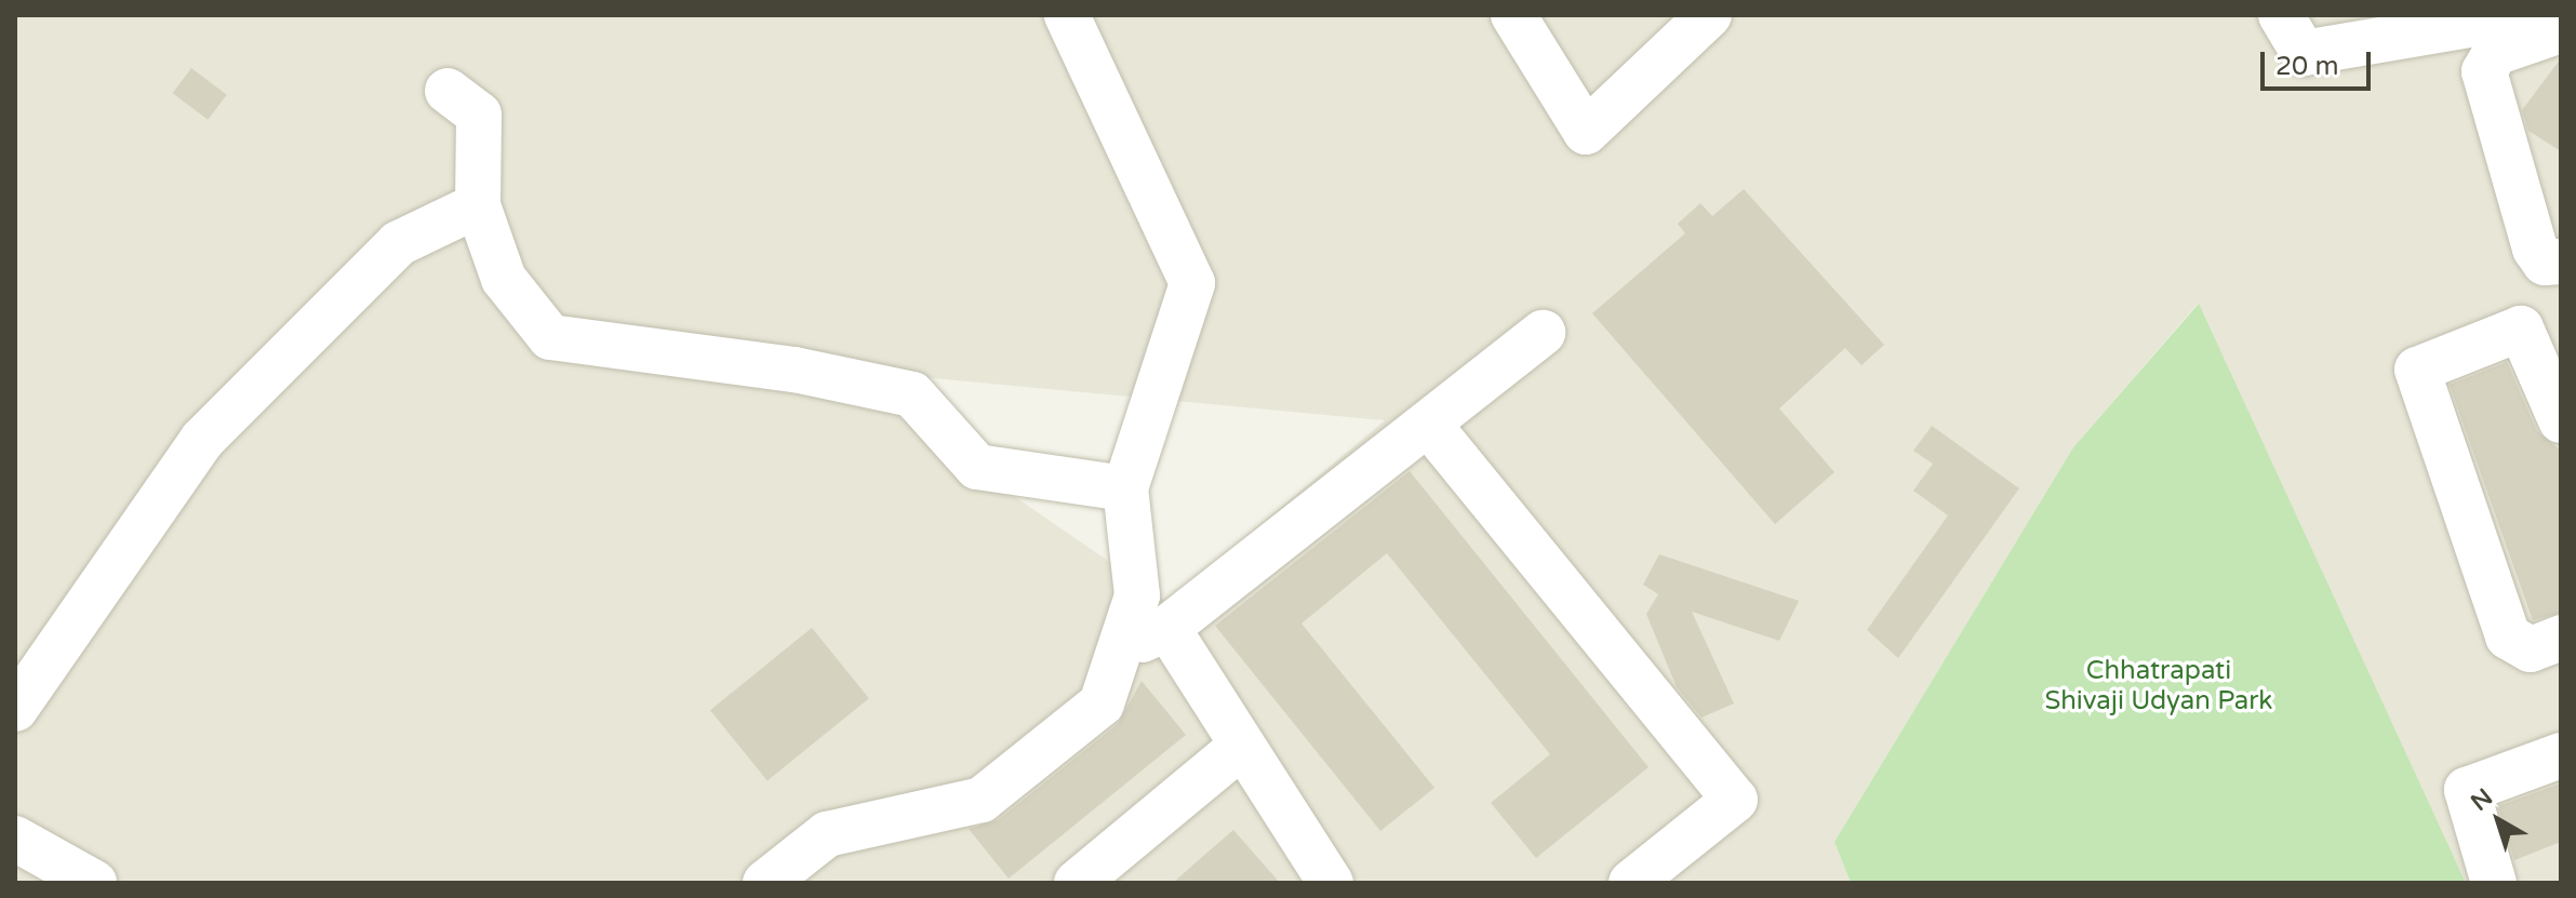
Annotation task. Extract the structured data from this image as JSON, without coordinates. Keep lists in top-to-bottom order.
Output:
{
  "parks": ["Chhatrapati Shivaji Udyan Park"],
  "scale_bar": "20 m",
  "north": "top left"
}
